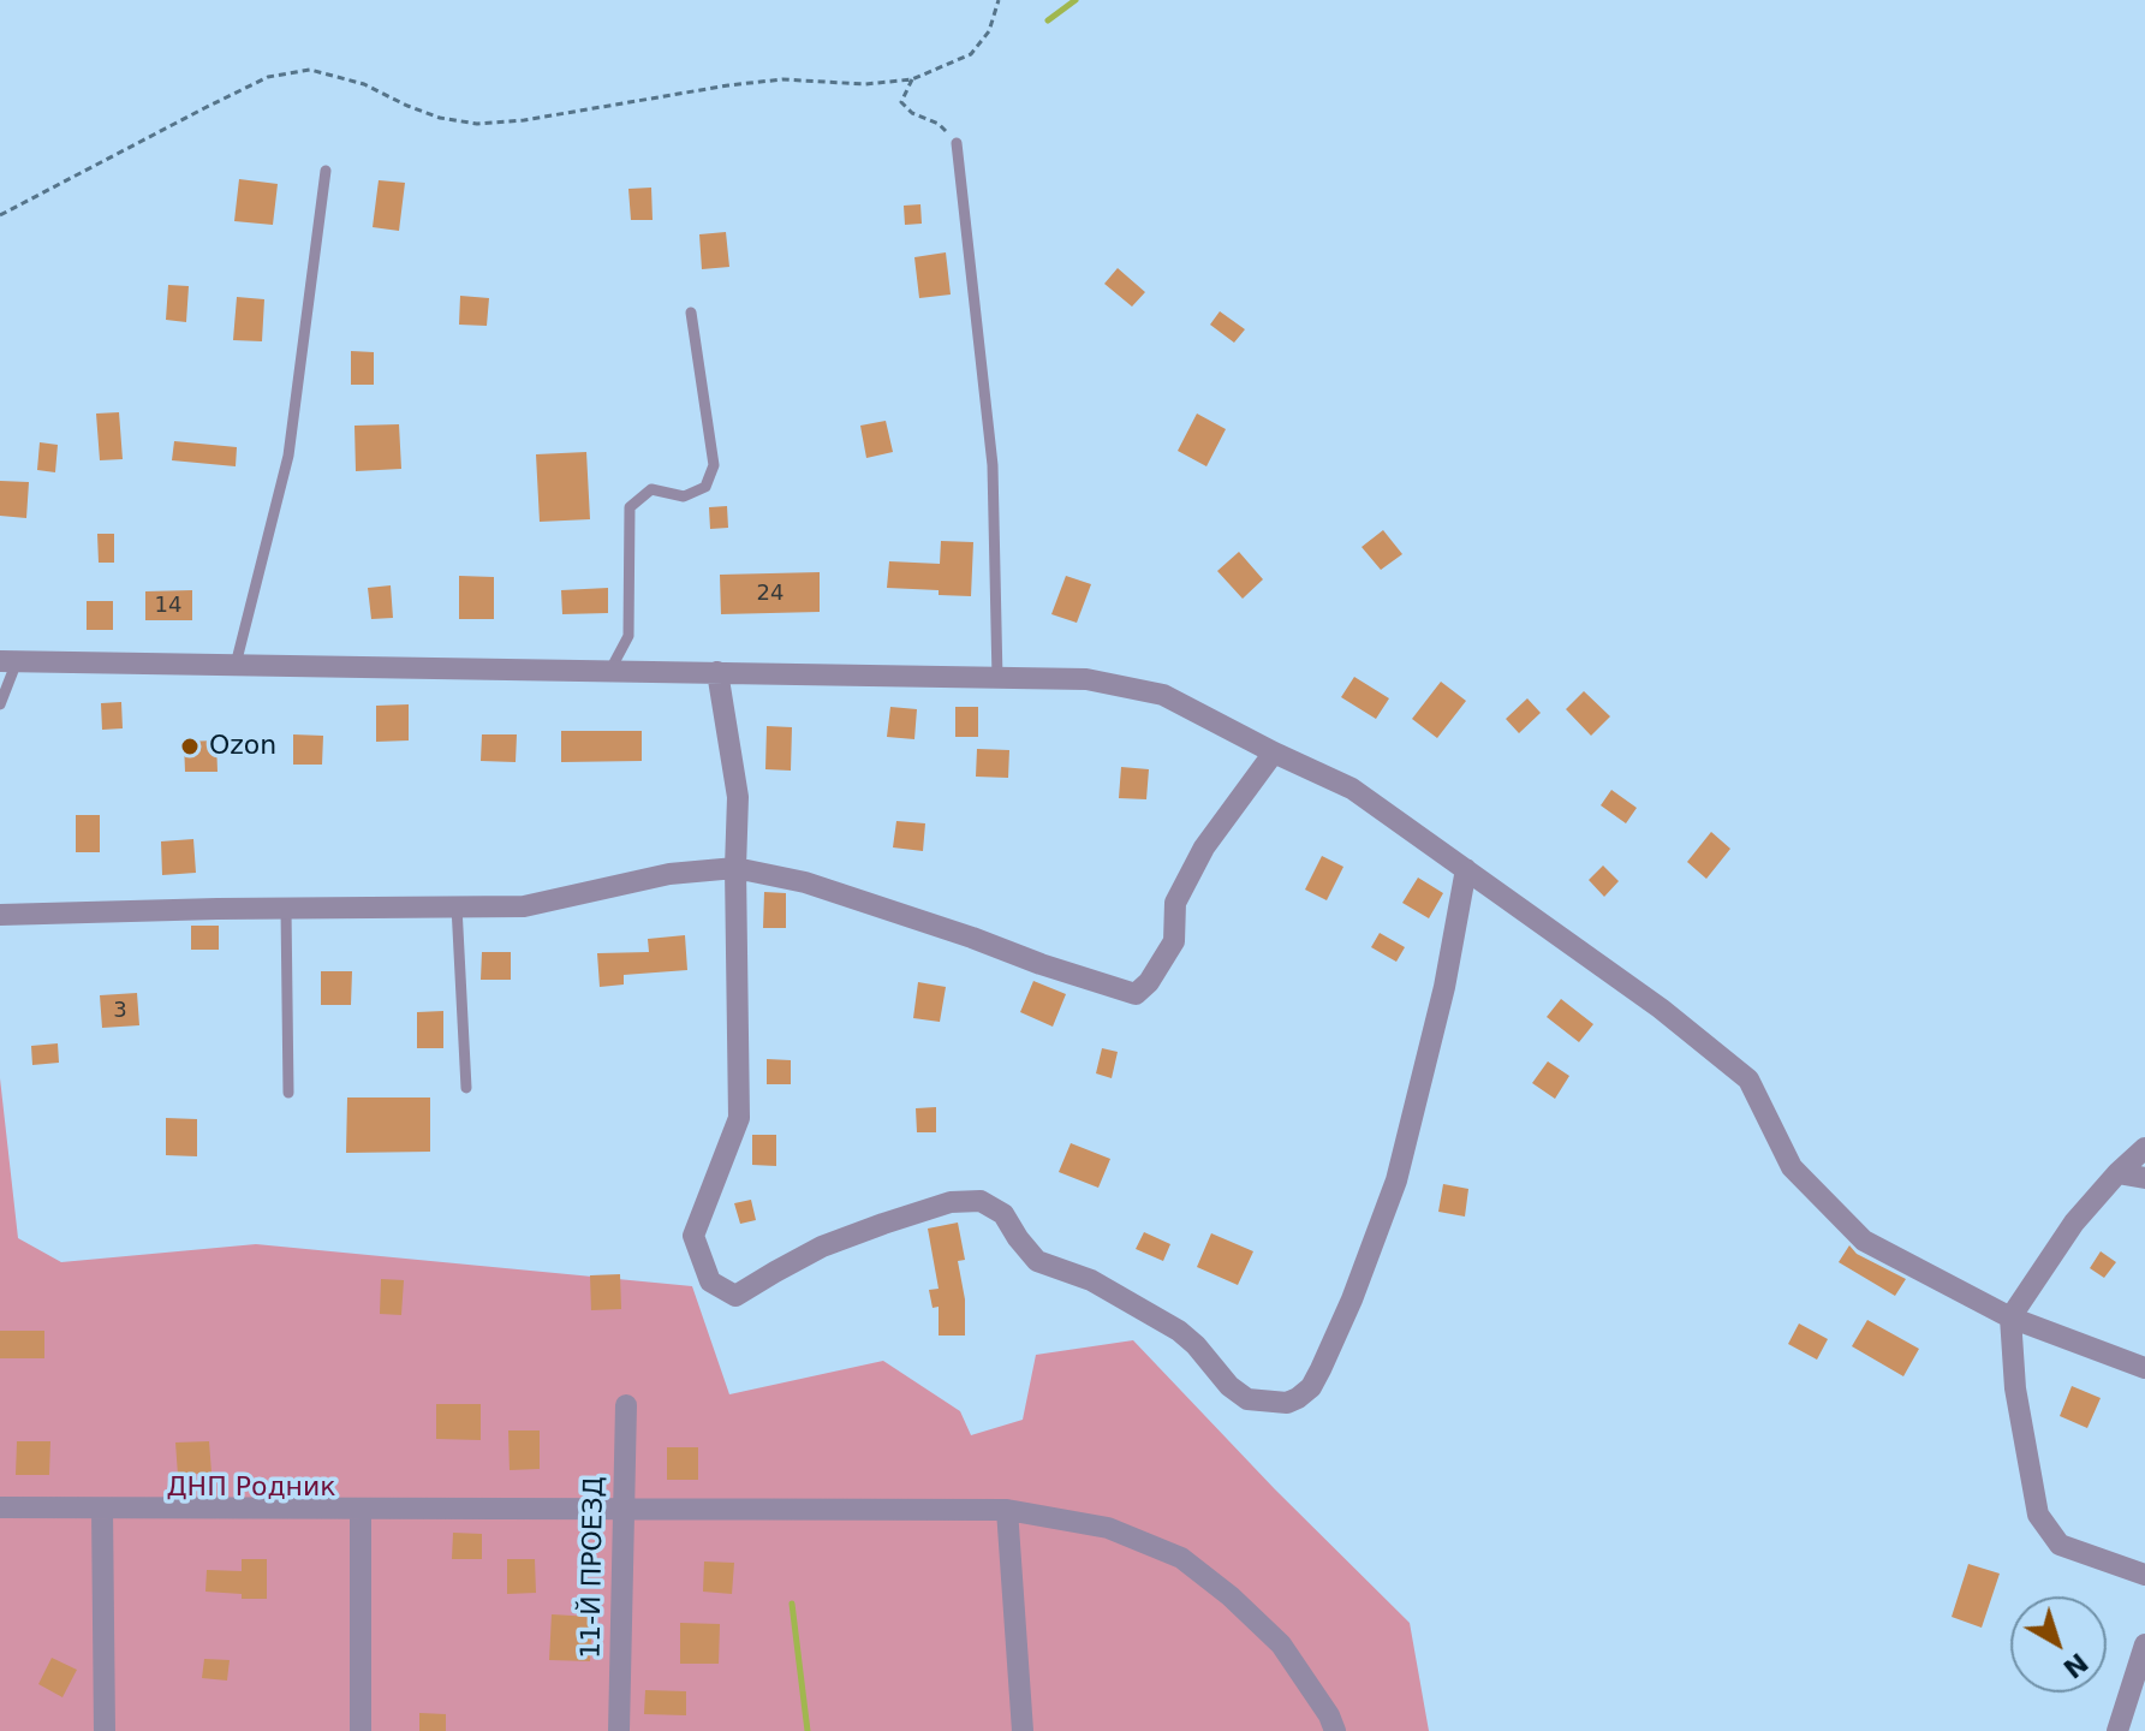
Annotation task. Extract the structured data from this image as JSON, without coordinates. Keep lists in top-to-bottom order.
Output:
{
  "streets": {
    "street": ["11-Й ПРОЕЗД"]
  },
  "parks": ["ДНП Родник"],
  "places": ["Ozon"],
  "house_numbers": ["24", "14", "3"],
  "north": "bottom right"
}
